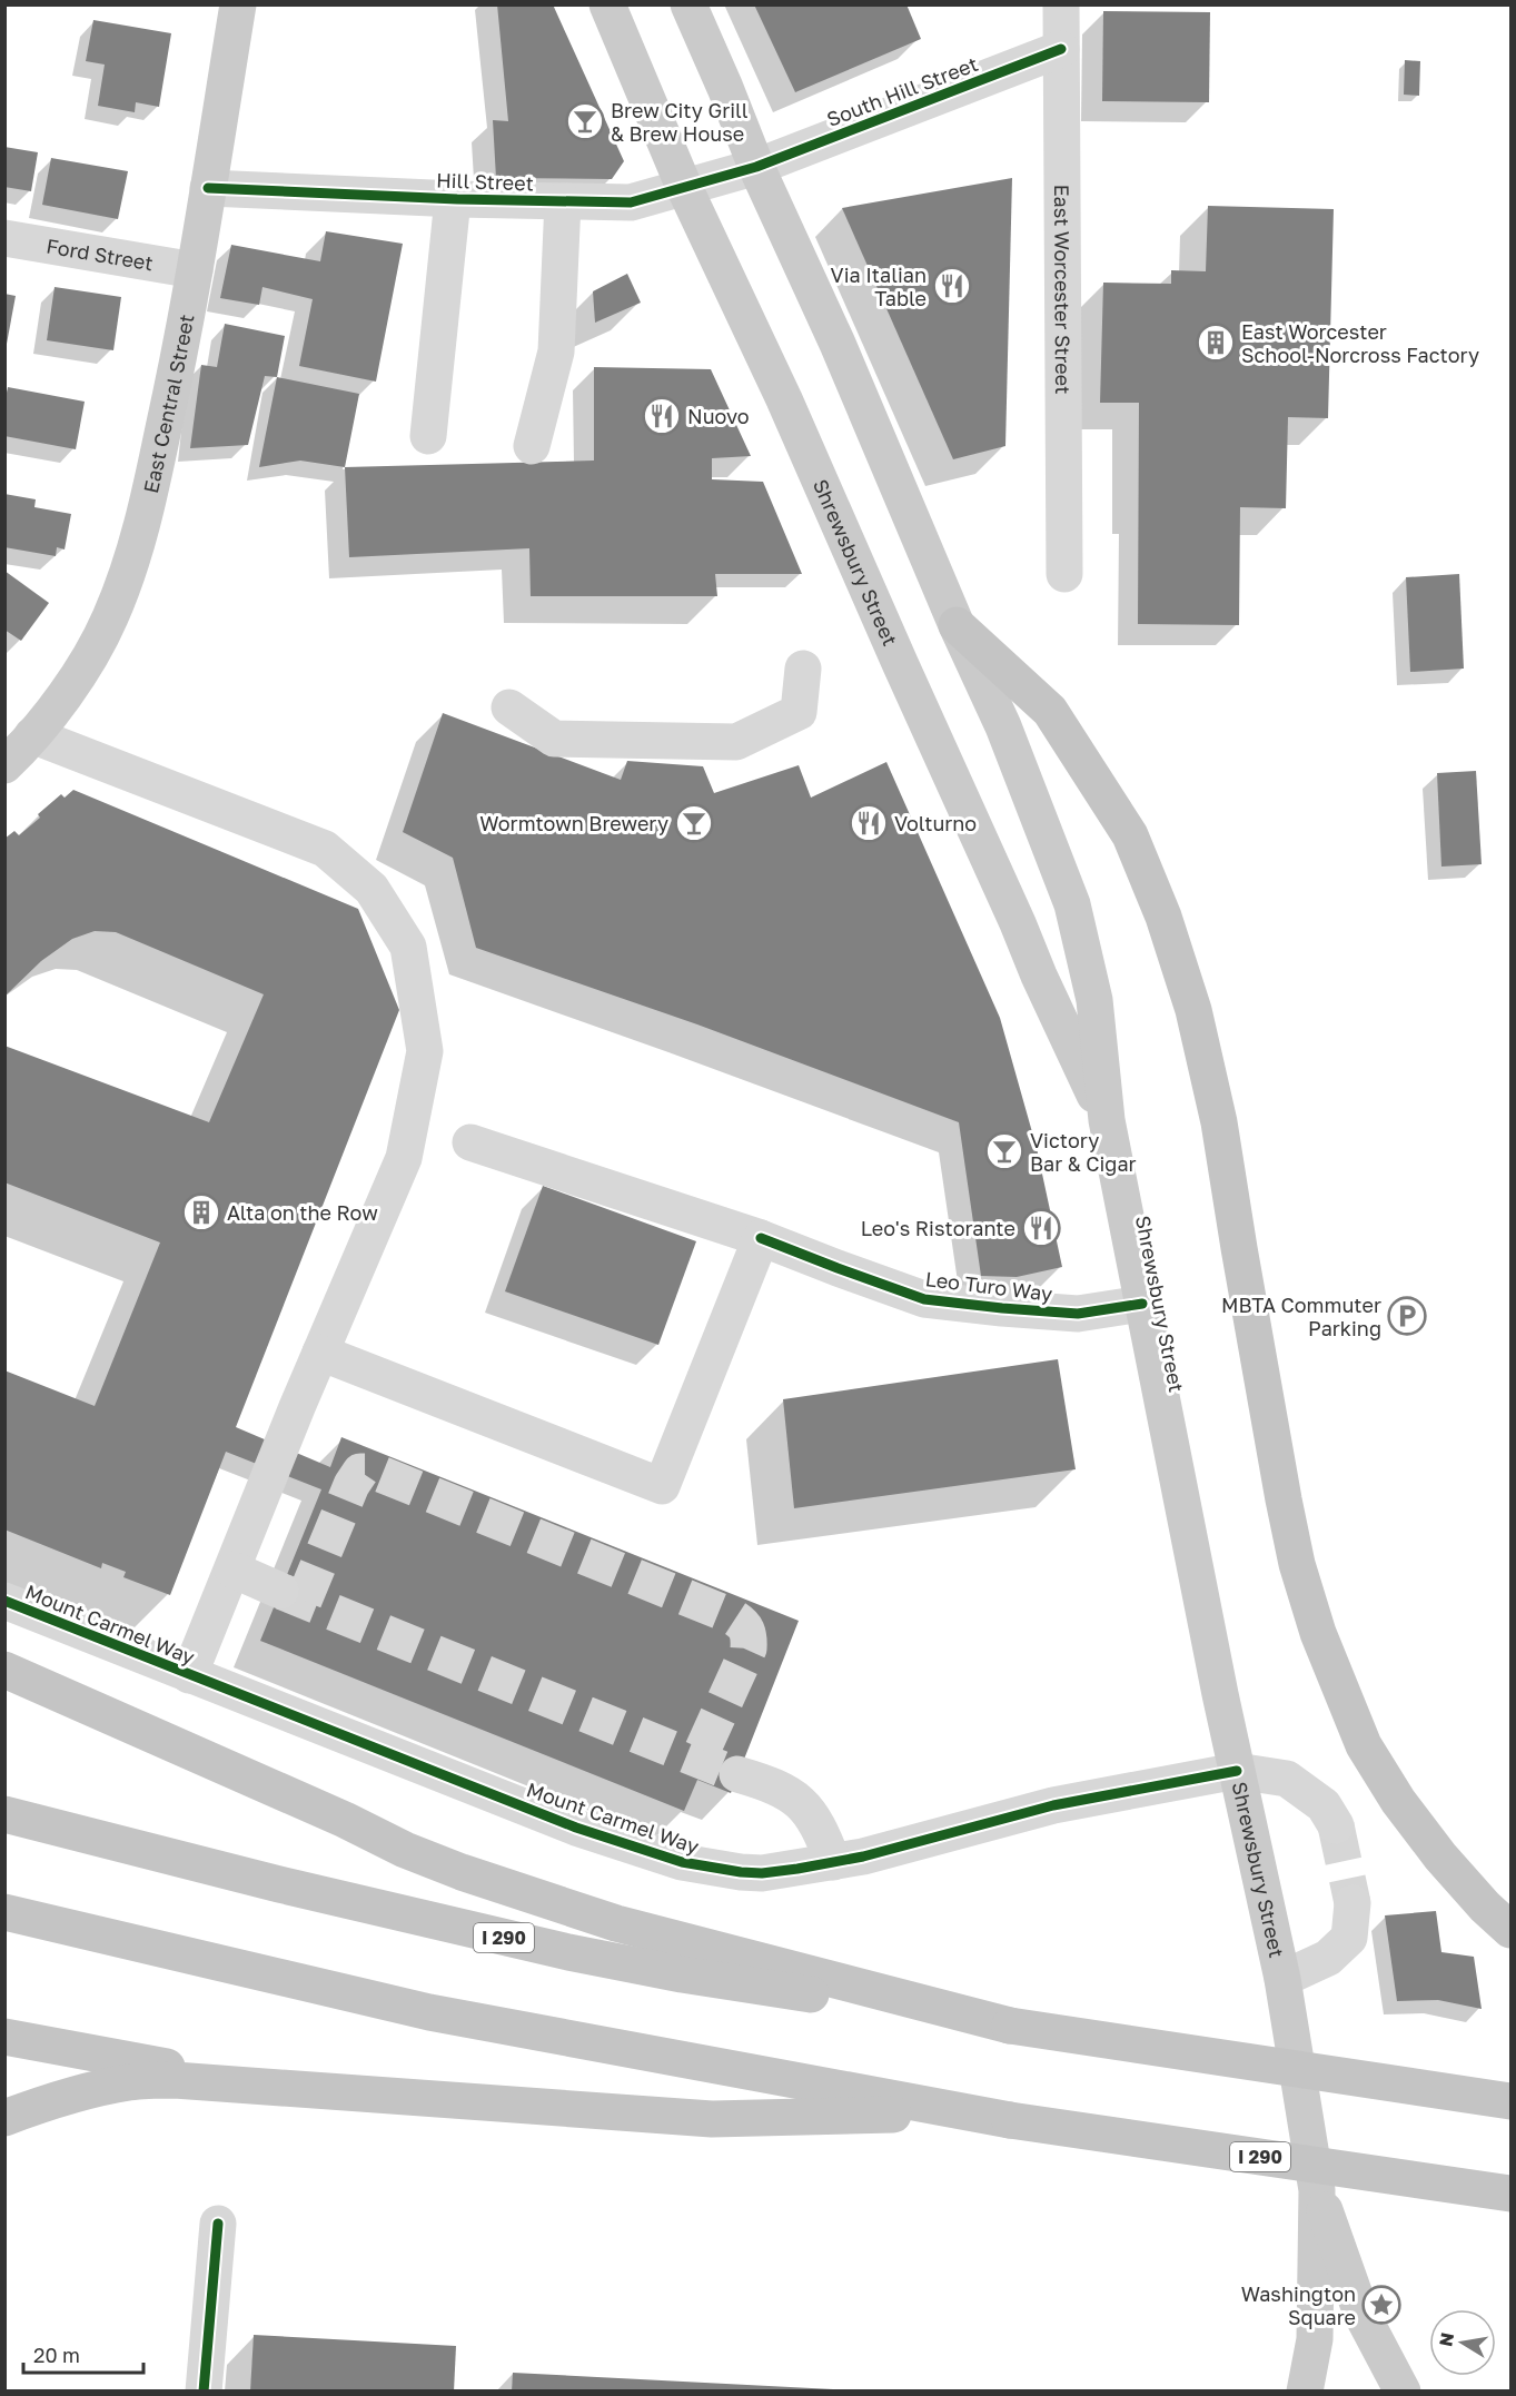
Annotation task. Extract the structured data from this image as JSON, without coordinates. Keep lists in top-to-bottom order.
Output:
{
  "streets": {
    "highway": ["I 290"],
    "main road": ["East Central Street", "Shrewsbury Street"],
    "street": [
      "South Hill Street",
      "Hill Street",
      "Ford Street",
      "East Worcester Street",
      "Leo Turo Way",
      "Mount Carmel Way"
    ]
  },
  "crossings": [
    ["South Hill Street", "Hill Street"],
    ["South Hill Street", "East Worcester Street"],
    ["South Hill Street", "Shrewsbury Street"],
    ["Hill Street", "East Central Street"],
    ["Hill Street", "Shrewsbury Street"],
    ["Ford Street", "East Central Street"],
    ["Shrewsbury Street", "Leo Turo Way"],
    ["Shrewsbury Street", "Mount Carmel Way"]
  ],
  "places": {
    "bar": ["Brew City Grill & Brew House", "Wormtown Brewery", "Victory Bar & Cigar"],
    "restaurant": [
      "Via Italian Table",
      "Nuovo",
      "Volturno",
      "Leo's Ristorante"
    ],
    "building": ["East Worcester School-Norcross Factory", "Alta on the Row"],
    "parking": ["MBTA Commuter Parking"],
    "place": ["Washington Square"]
  },
  "scale_bar": "20 m",
  "north": "left"
}
